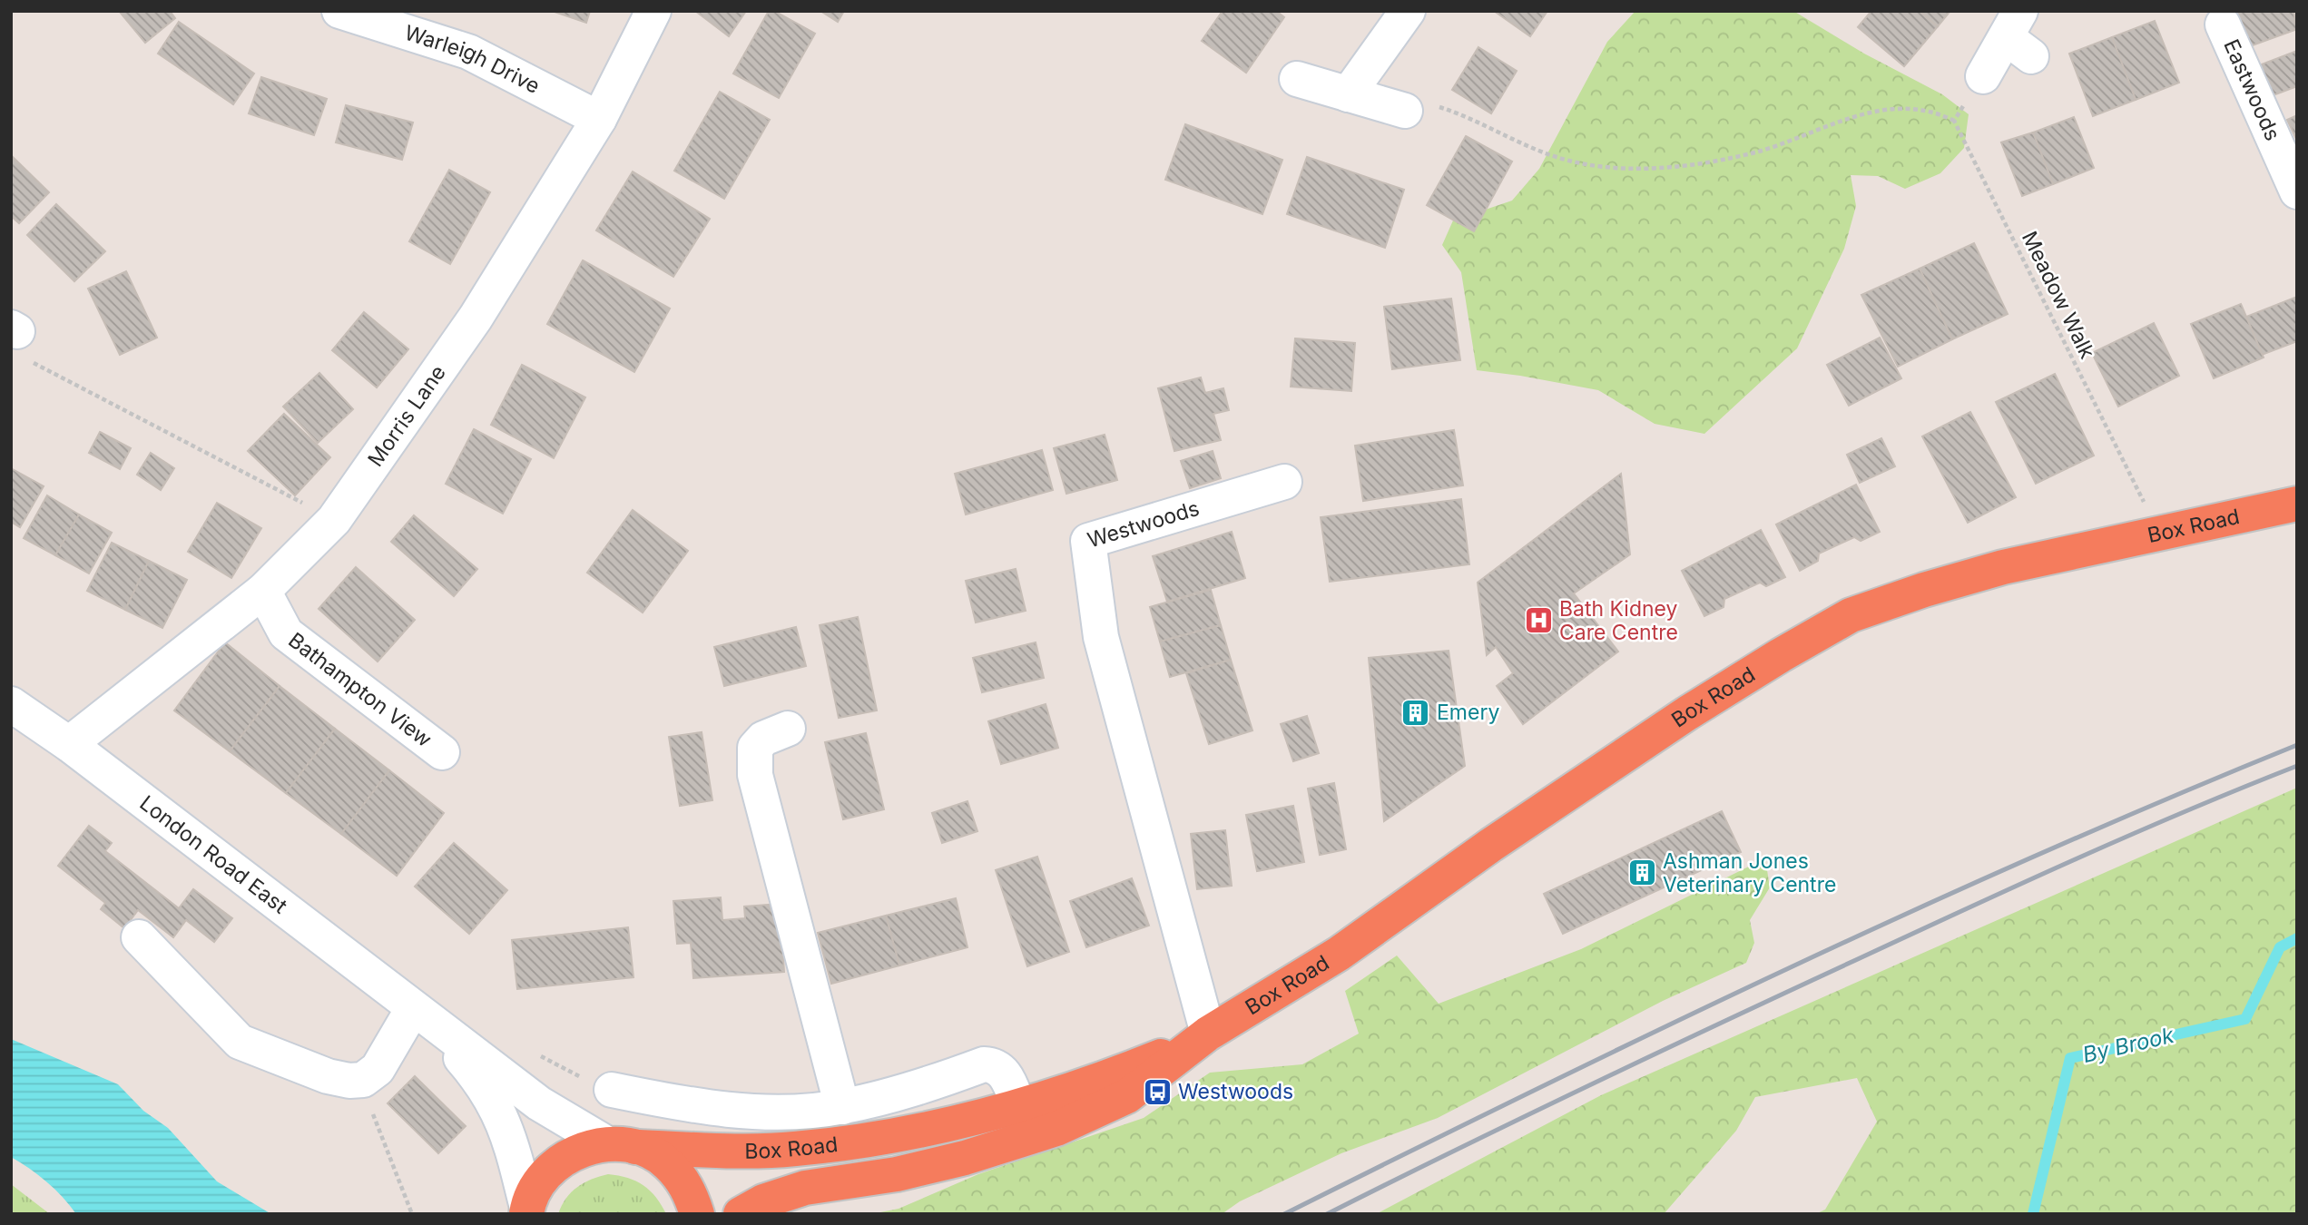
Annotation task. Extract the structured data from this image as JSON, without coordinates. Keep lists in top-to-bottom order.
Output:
{
  "streets": {
    "highway": ["Box Road"],
    "street": [
      "Warleigh Drive",
      "Eastwoods",
      "Morris Lane",
      "Westwoods",
      "Bathampton View",
      "London Road East"
    ],
    "path": ["Meadow Walk"]
  },
  "crossings": [
    ["Warleigh Drive", "Morris Lane"],
    ["Meadow Walk", "Box Road"],
    ["Morris Lane", "Bathampton View"],
    ["Morris Lane", "London Road East"],
    ["Box Road", "Westwoods"],
    ["Box Road", "London Road East"]
  ],
  "water": ["By Brook"],
  "places": {
    "hospital": ["Bath Kidney Care Centre"],
    "building": ["Emery", "Ashman Jones Veterinary Centre"],
    "bus stop": ["Westwoods"]
  }
}
